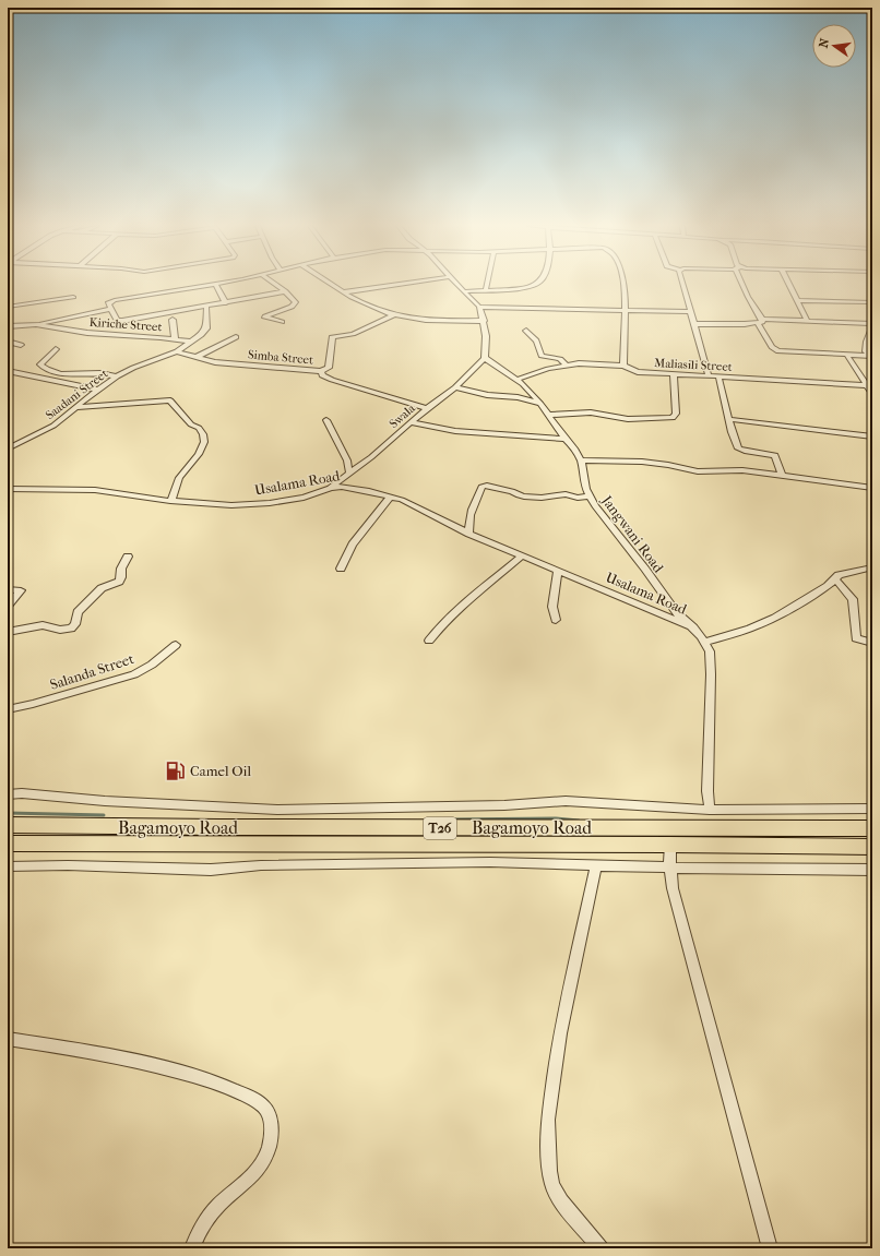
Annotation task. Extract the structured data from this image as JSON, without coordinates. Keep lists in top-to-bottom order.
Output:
{
  "streets": {
    "highway": ["Bagamoyo Road", "T26"],
    "street": [
      "Kiriche Street",
      "Simba Street",
      "Maliasili Street",
      "Saadani Street",
      "Swala",
      "Usalama Road",
      "Jangwani Road",
      "Salanda Street"
    ]
  },
  "crossings": [
    ["Kiriche Street", "Saadani Street"],
    ["Simba Street", "Saadani Street"],
    ["Simba Street", "Swala"],
    ["Maliasili Street", "Jangwani Road"],
    ["Swala", "Usalama Road"],
    ["Swala", "Jangwani Road"],
    ["Usalama Road", "Jangwani Road"]
  ],
  "places": {
    "fuel station": ["Camel Oil"]
  },
  "north": "left"
}
